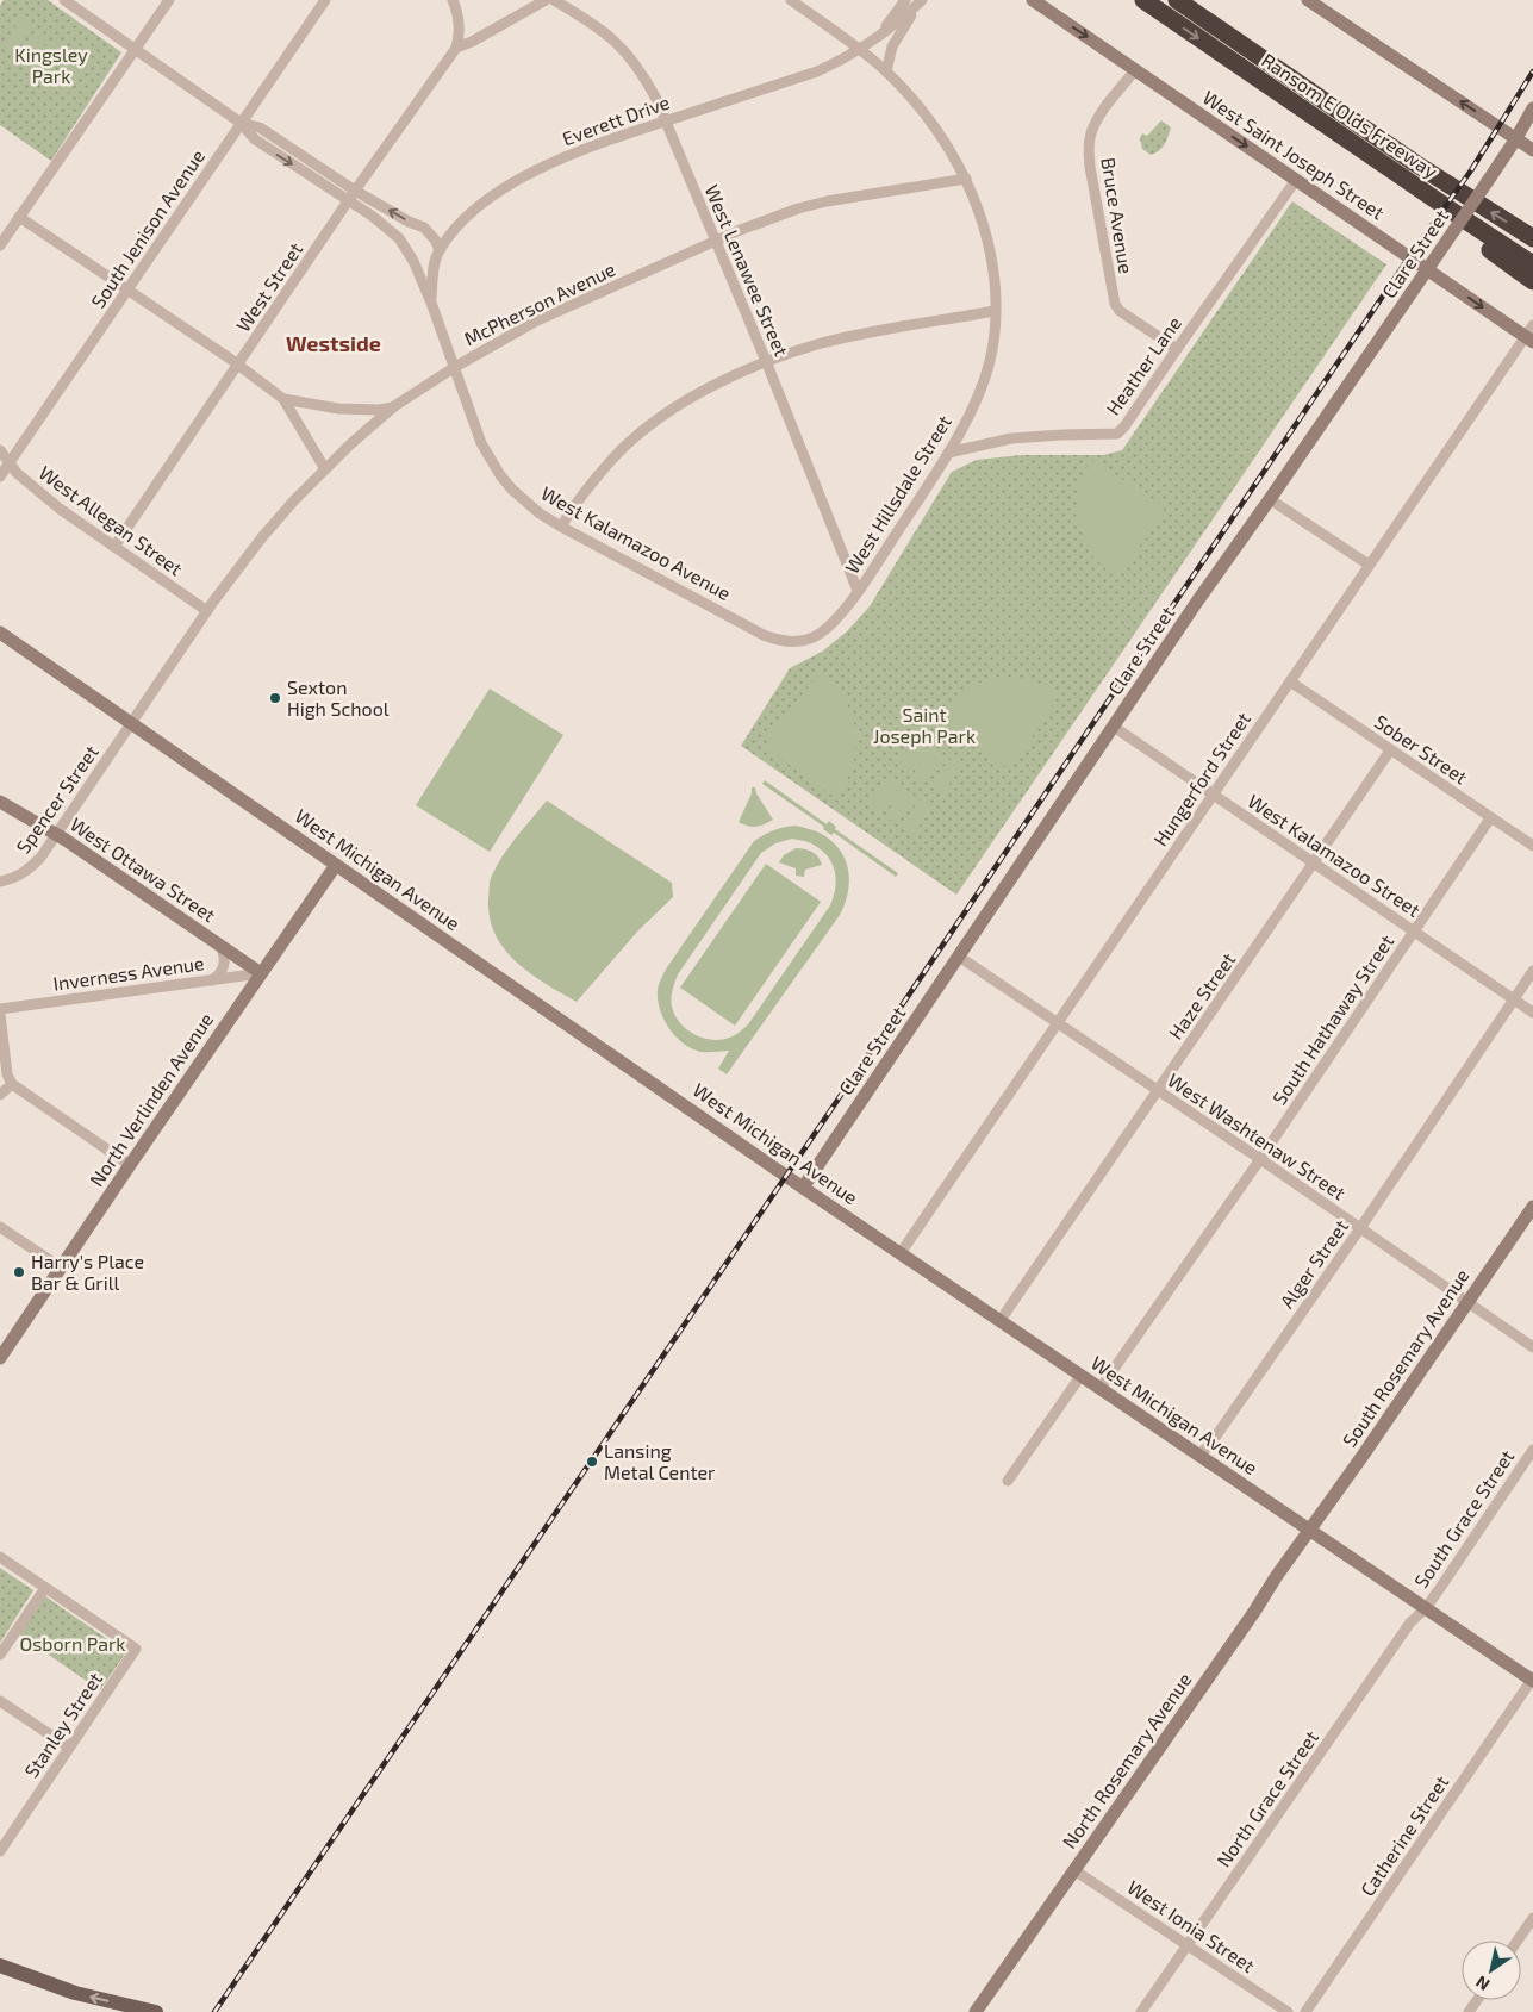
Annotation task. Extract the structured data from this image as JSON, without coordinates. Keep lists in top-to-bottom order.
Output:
{
  "streets": {
    "highway": ["Ransom E Olds Freeway"],
    "street": [
      "Everett Drive",
      "West Saint Joseph Street",
      "Bruce Avenue",
      "South Jenison Avenue",
      "Clare Street",
      "West Lenawee Street",
      "West Street",
      "McPherson Avenue",
      "Heather Lane",
      "West Hillsdale Street",
      "West Allegan Street",
      "West Kalamazoo Avenue",
      "Sober Street",
      "Hungerford Street",
      "Spencer Street",
      "West Kalamazoo Street",
      "West Ottawa Street",
      "West Michigan Avenue",
      "Inverness Avenue",
      "Haze Street",
      "South Hathaway Street",
      "North Verlinden Avenue",
      "West Washtenaw Street",
      "Alger Street",
      "South Rosemary Avenue",
      "South Grace Street",
      "Stanley Street",
      "North Rosemary Avenue",
      "North Grace Street",
      "Catherine Street",
      "West Ionia Street"
    ]
  },
  "crossings": [
    ["Everett Drive", "West Lenawee Street"],
    ["Everett Drive", "West Hillsdale Street"],
    ["West Saint Joseph Street", "Bruce Avenue"],
    ["West Saint Joseph Street", "Clare Street"],
    ["West Saint Joseph Street", "Heather Lane"],
    ["West Saint Joseph Street", "Hungerford Street"],
    ["Bruce Avenue", "Heather Lane"],
    ["South Jenison Avenue", "West Allegan Street"],
    ["Clare Street", "West Kalamazoo Street"],
    ["Clare Street", "West Michigan Avenue"],
    ["Clare Street", "West Washtenaw Street"],
    ["West Lenawee Street", "McPherson Avenue"],
    ["West Lenawee Street", "West Hillsdale Street"],
    ["West Lenawee Street", "West Kalamazoo Avenue"],
    ["West Street", "West Allegan Street"],
    ["McPherson Avenue", "West Hillsdale Street"],
    ["McPherson Avenue", "West Allegan Street"],
    ["McPherson Avenue", "West Kalamazoo Avenue"],
    ["McPherson Avenue", "Spencer Street"],
    ["McPherson Avenue", "West Michigan Avenue"],
    ["Heather Lane", "West Hillsdale Street"],
    ["West Hillsdale Street", "West Kalamazoo Avenue"],
    ["Sober Street", "Hungerford Street"],
    ["Sober Street", "Haze Street"],
    ["Sober Street", "South Hathaway Street"],
    ["Hungerford Street", "West Kalamazoo Street"],
    ["Hungerford Street", "West Michigan Avenue"],
    ["Hungerford Street", "West Washtenaw Street"],
    ["Spencer Street", "West Ottawa Street"],
    ["Spencer Street", "West Michigan Avenue"],
    ["West Kalamazoo Street", "Haze Street"],
    ["West Kalamazoo Street", "South Hathaway Street"],
    ["West Kalamazoo Street", "Alger Street"],
    ["West Ottawa Street", "Inverness Avenue"],
    ["West Ottawa Street", "North Verlinden Avenue"],
    ["West Michigan Avenue", "Haze Street"],
    ["West Michigan Avenue", "South Hathaway Street"],
    ["West Michigan Avenue", "North Verlinden Avenue"],
    ["West Michigan Avenue", "Alger Street"],
    ["West Michigan Avenue", "South Rosemary Avenue"],
    ["West Michigan Avenue", "South Grace Street"],
    ["West Michigan Avenue", "North Rosemary Avenue"],
    ["West Michigan Avenue", "North Grace Street"],
    ["West Michigan Avenue", "Catherine Street"],
    ["Inverness Avenue", "North Verlinden Avenue"],
    ["Haze Street", "West Washtenaw Street"],
    ["South Hathaway Street", "West Washtenaw Street"],
    ["West Washtenaw Street", "Alger Street"],
    ["West Washtenaw Street", "South Rosemary Avenue"],
    ["South Rosemary Avenue", "North Rosemary Avenue"],
    ["South Grace Street", "North Grace Street"],
    ["North Rosemary Avenue", "West Ionia Street"],
    ["North Grace Street", "West Ionia Street"]
  ],
  "one_way": ["West Saint Joseph Street"],
  "districts": ["Westside"],
  "parks": ["Kingsley Park", "Saint Joseph Park", "Osborn Park"],
  "places": ["Sexton High School", "Harry's Place Bar & Grill", "Lansing Metal Center"],
  "north": "bottom left"
}
